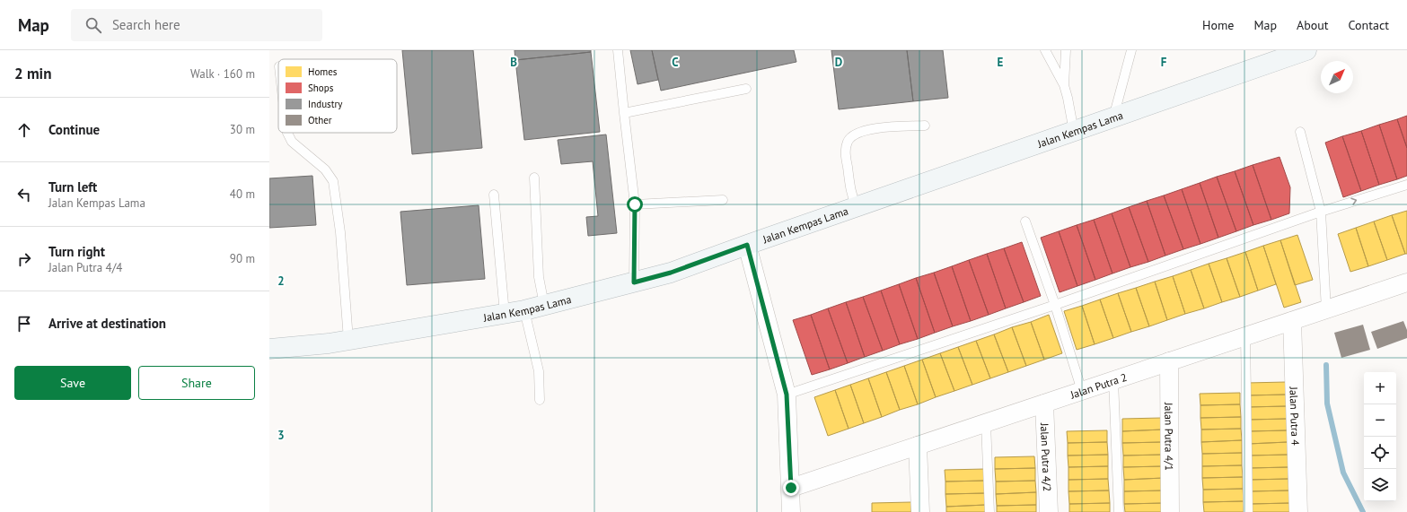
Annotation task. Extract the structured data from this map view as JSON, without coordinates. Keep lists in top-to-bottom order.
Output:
{
  "streets": {
    "main road": ["Jalan Kempas Lama"],
    "street": [
      "Jalan Putra 2",
      "Jalan Putra 4",
      "Jalan Putra 4/1",
      "Jalan Putra 4/2"
    ]
  },
  "crossings": [
    ["Jalan Putra 2", "Jalan Putra 4"],
    ["Jalan Putra 2", "Jalan Putra 4/1"],
    ["Jalan Putra 2", "Jalan Putra 4/2"]
  ],
  "legend": [
    "Homes",
    "Shops",
    "Industry",
    "Other"
  ],
  "north": "top right",
  "page": {
    "header": "Map",
    "search": "Search here",
    "nav": [
      "Home",
      "Map",
      "About",
      "Contact"
    ],
    "heading": ["2 min", "Walk · 160 m"],
    "list": [
      ["Continue", "30 m"],
      ["Turn left", "Jalan Kempas Lama", "40 m"],
      ["Turn right", "Jalan Putra 4/4", "90 m"],
      "Arrive at destination"
    ],
    "buttons": ["Save", "Share"],
    "map_buttons": ["+", "−"]
  },
  "grid": {
    "columns": [
      "B",
      "C",
      "D",
      "E",
      "F"
    ],
    "rows": ["2", "3"]
  }
}
